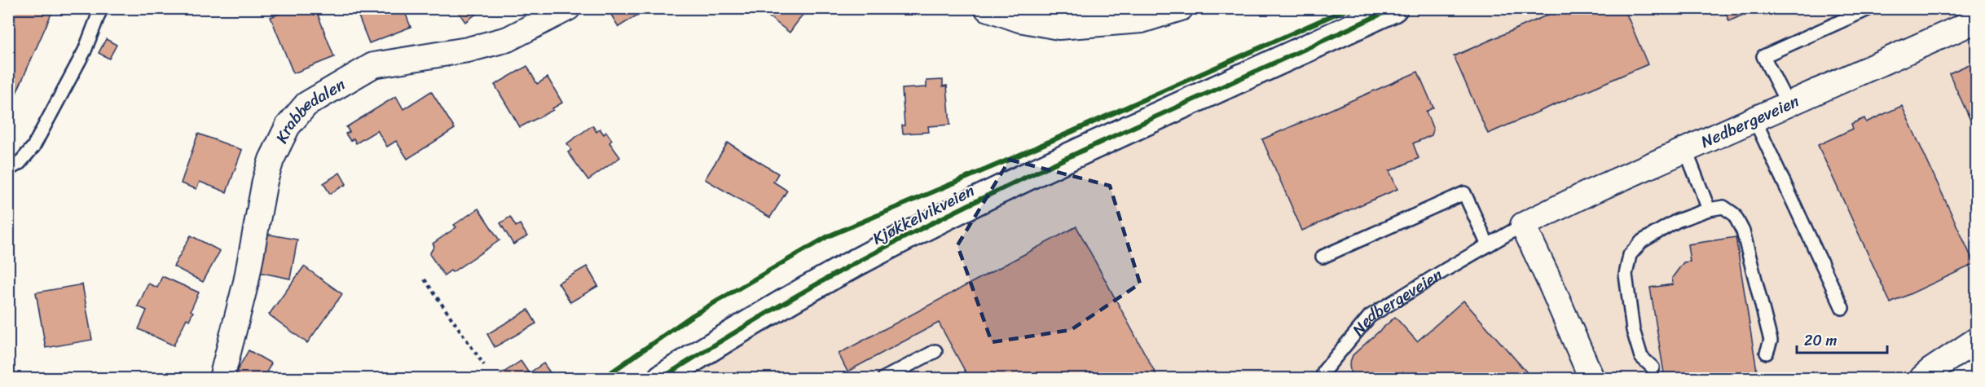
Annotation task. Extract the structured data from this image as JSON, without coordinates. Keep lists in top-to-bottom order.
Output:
{
  "streets": {
    "main road": ["Kjøkkelvikveien"],
    "street": ["Krabbedalen", "Nedbergeveien"]
  },
  "scale_bar": "20 m"
}
